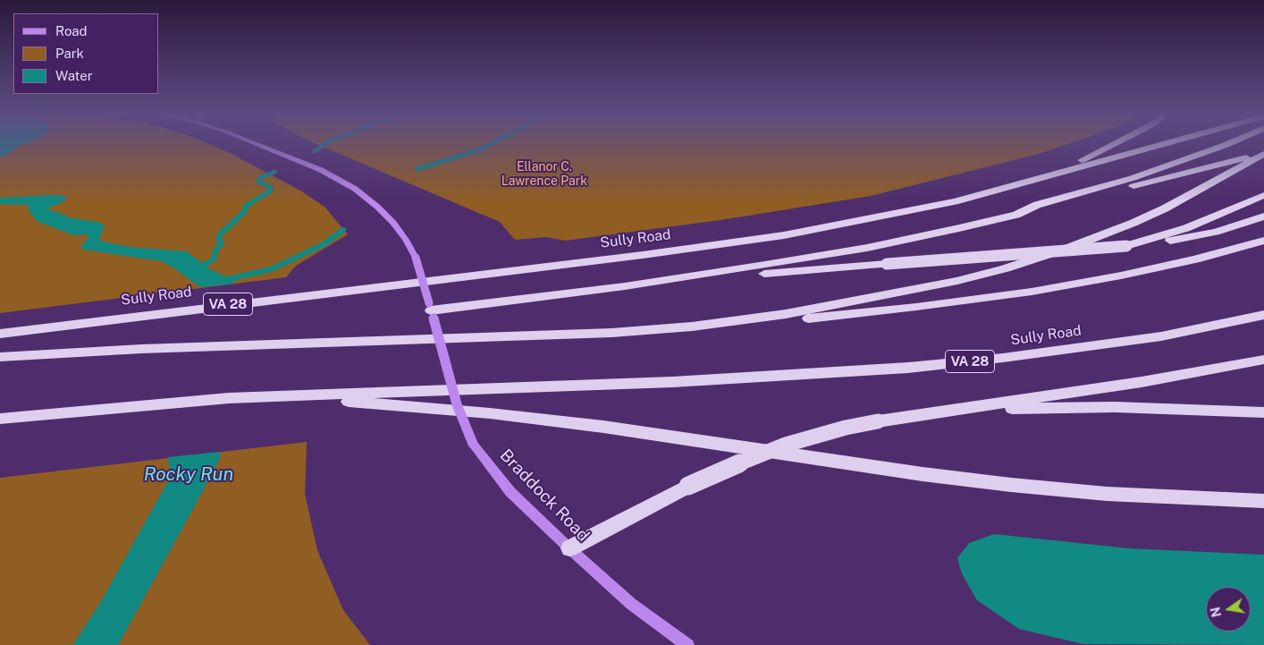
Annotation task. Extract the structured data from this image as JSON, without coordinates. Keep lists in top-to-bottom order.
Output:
{
  "streets": {
    "highway": ["Sully Road", "VA 28"],
    "main road": ["Braddock Road"]
  },
  "water": ["Rocky Run"],
  "parks": ["Ellanor C. Lawrence Park"],
  "legend": ["Road", "Park", "Water"],
  "north": "left"
}
